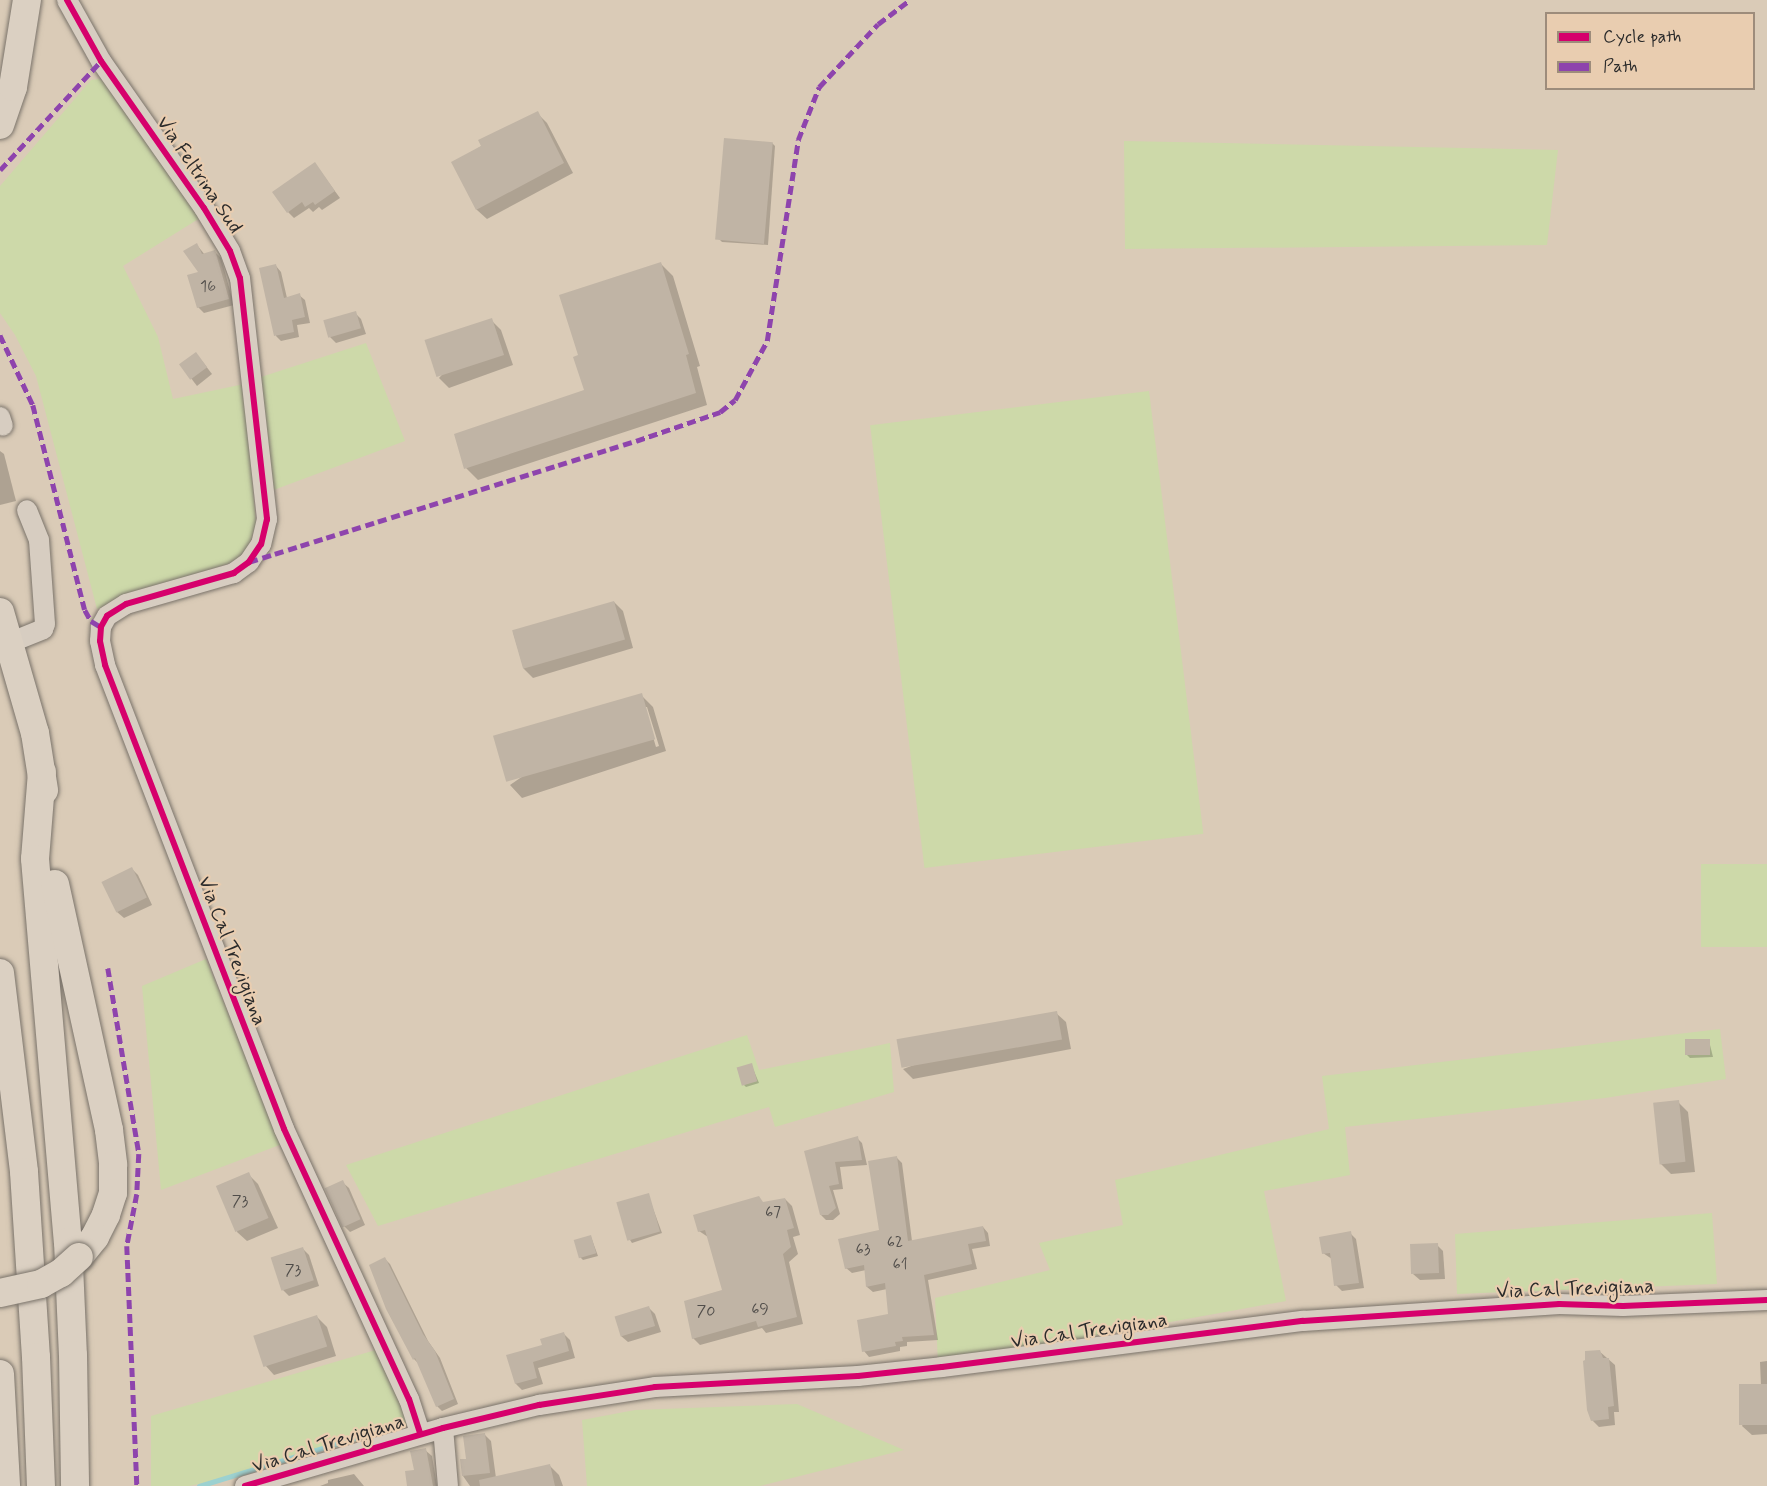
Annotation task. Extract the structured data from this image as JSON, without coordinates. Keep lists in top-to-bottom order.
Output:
{
  "streets": {
    "street": ["Via Feltrina Sud", "Via Cal Trevigiana"]
  },
  "crossings": [
    ["Via Feltrina Sud", "Via Cal Trevigiana"]
  ],
  "house_numbers": [
    "16",
    "73",
    "67",
    "62",
    "63",
    "61",
    "73",
    "69",
    "70"
  ],
  "legend": ["Cycle path", "Path"]
}
